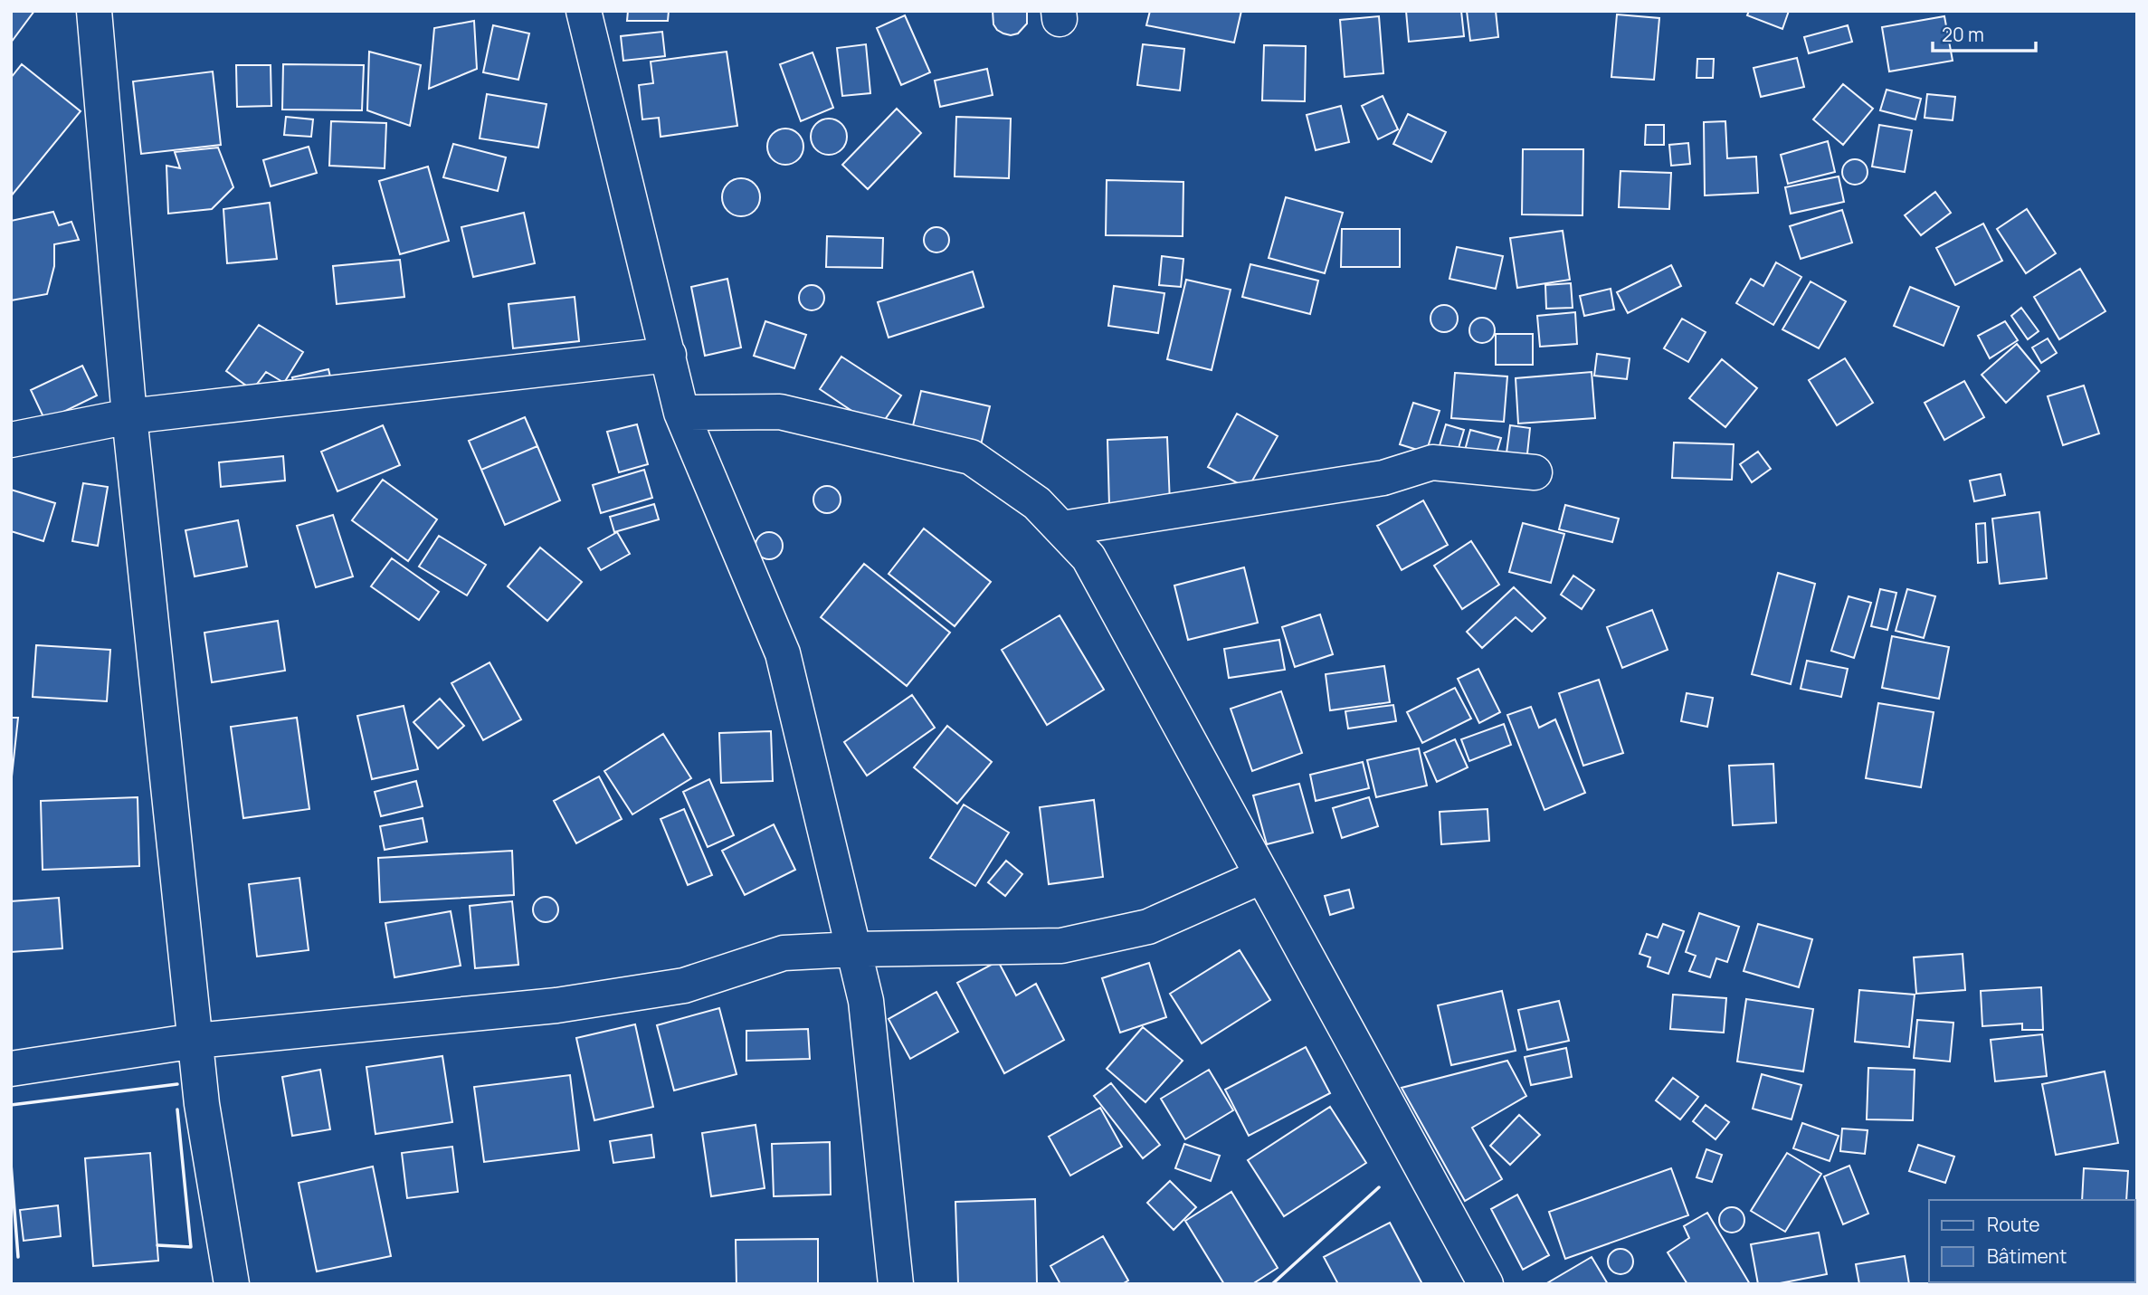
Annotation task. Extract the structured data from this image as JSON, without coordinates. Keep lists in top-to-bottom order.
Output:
{
  "legend": ["Route", "Bâtiment"],
  "scale_bar": "20 m"
}
